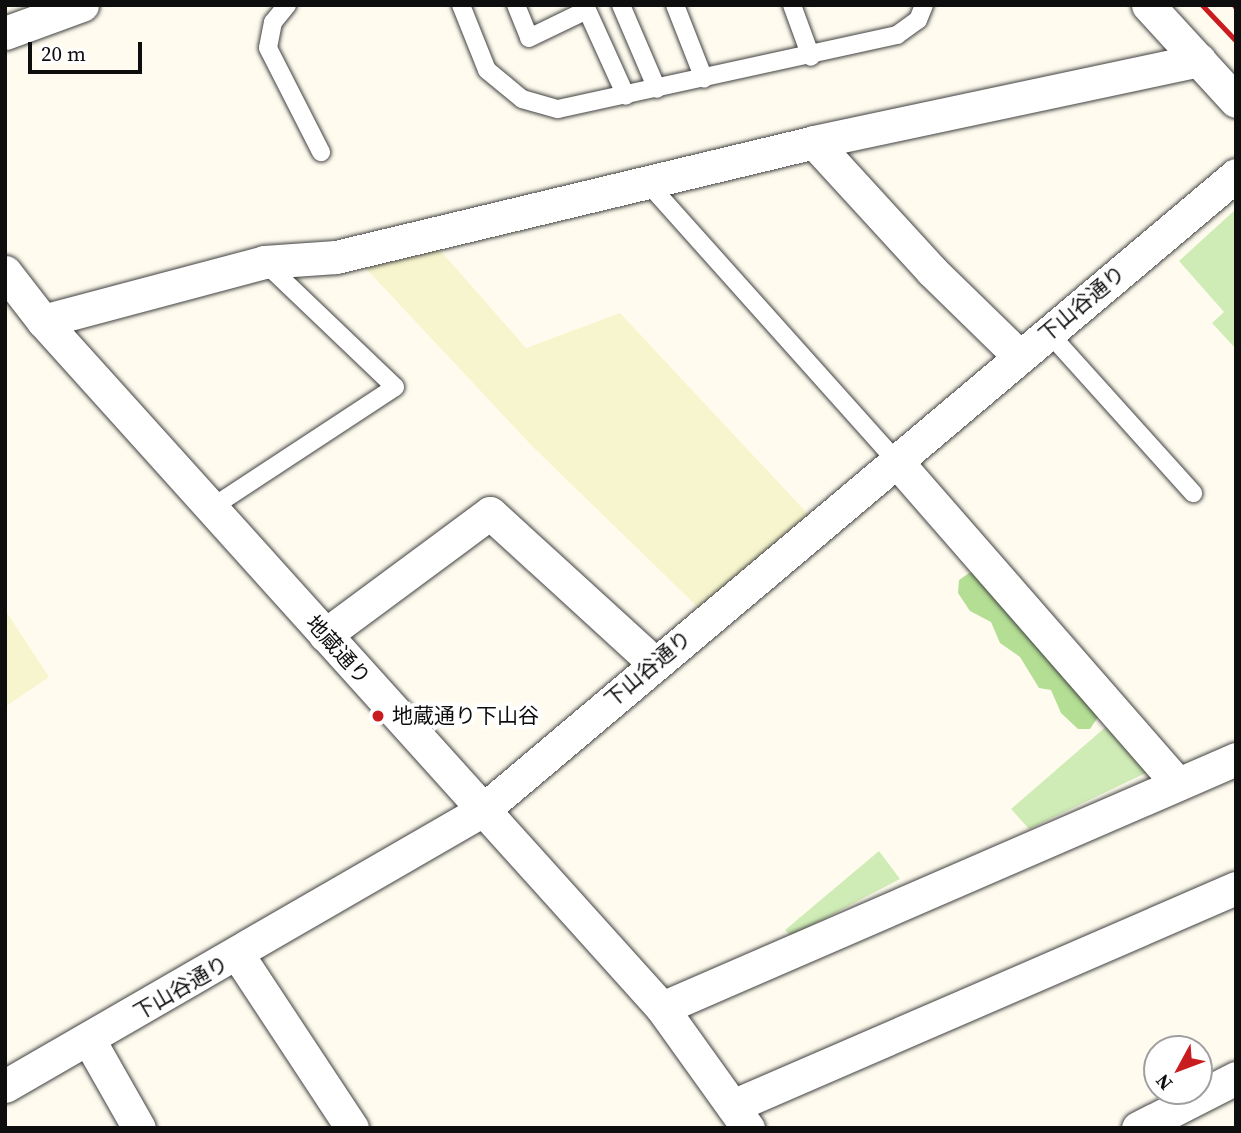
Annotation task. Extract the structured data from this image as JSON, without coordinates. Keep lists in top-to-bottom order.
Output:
{
  "streets": {
    "street": ["下山谷通り", "地蔵通り"]
  },
  "crossings": [
    ["下山谷通り", "地蔵通り"]
  ],
  "places": ["地蔵通り下山谷"],
  "scale_bar": "20 m",
  "north": "bottom left"
}
